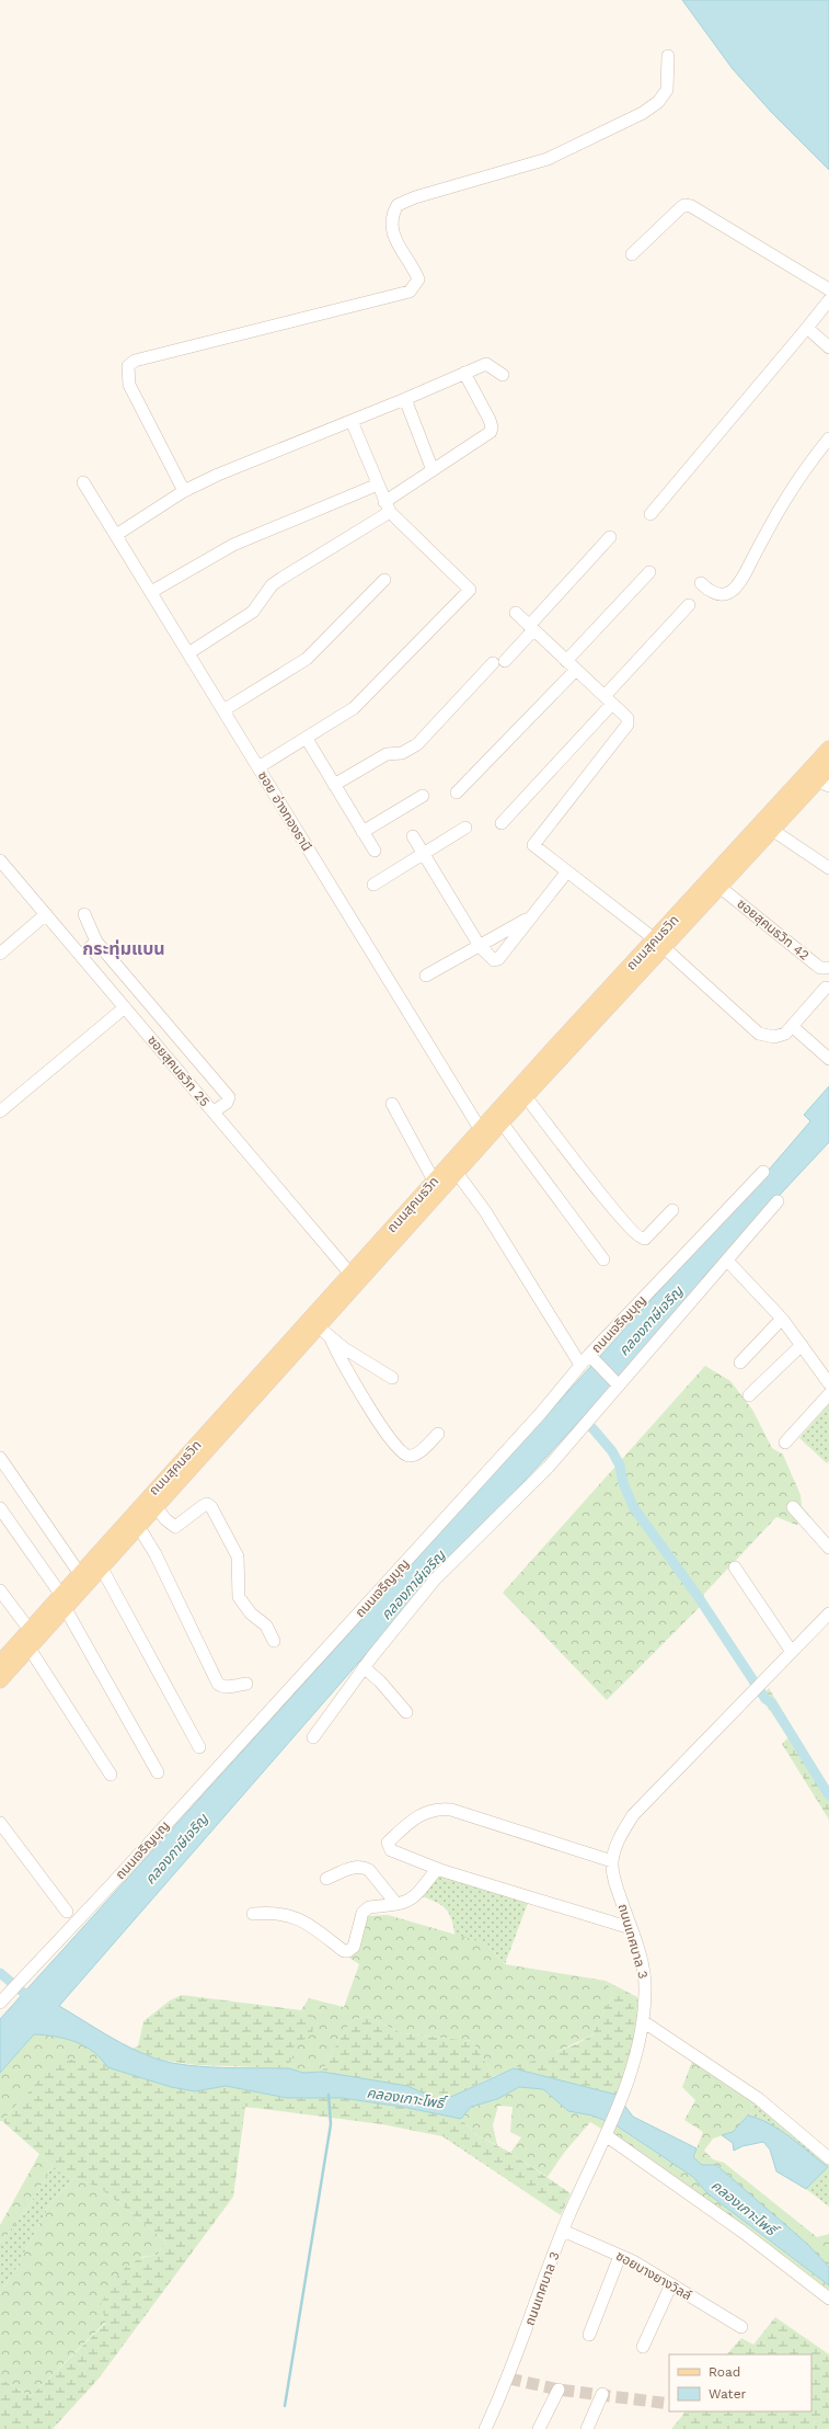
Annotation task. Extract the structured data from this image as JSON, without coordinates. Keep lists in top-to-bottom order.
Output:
{
  "streets": {
    "main road": ["ถนนสุคนธวิท"],
    "street": [
      "ซอย อ่างทองธานี",
      "ซอยสุคนธวิท 42",
      "ซอยสุคนธวิท 25",
      "ถนนเจริญบุญ",
      "ถนนเทศบาล 3",
      "ซอยบางยางวิลล์"
    ]
  },
  "crossings": [
    ["ซอย อ่างทองธานี", "ถนนสุคนธวิท"],
    ["ซอยสุคนธวิท 42", "ถนนสุคนธวิท"],
    ["ถนนสุคนธวิท", "ซอยสุคนธวิท 25"],
    ["ถนนเทศบาล 3", "ซอยบางยางวิลล์"]
  ],
  "districts": ["กระทุ่มแบน"],
  "water": ["คลองภาษีเจริญ", "คลองเกาะโพธิ์"],
  "legend": ["Road", "Water"]
}
